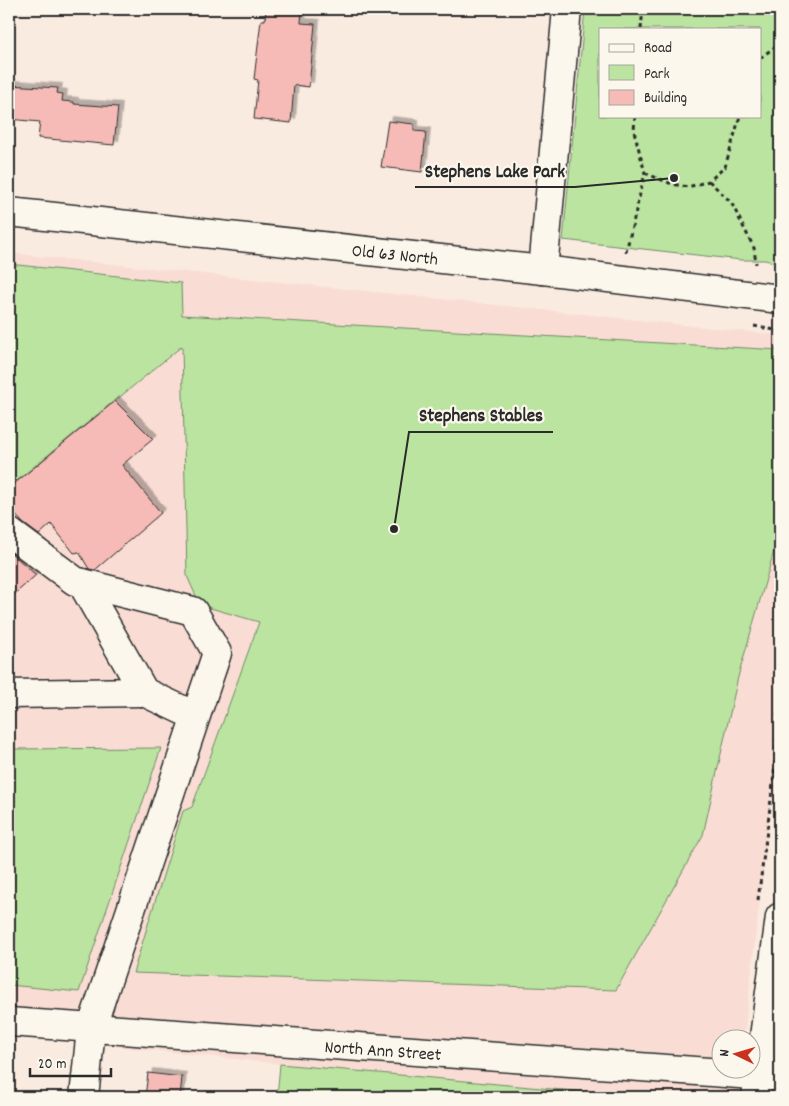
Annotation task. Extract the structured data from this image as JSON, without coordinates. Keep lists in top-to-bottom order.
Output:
{
  "streets": {
    "street": ["Old 63 North", "North Ann Street"]
  },
  "places": ["Stephens Lake Park", "Stephens Stables"],
  "legend": ["Road", "Park", "Building"],
  "scale_bar": "20 m",
  "north": "left"
}
